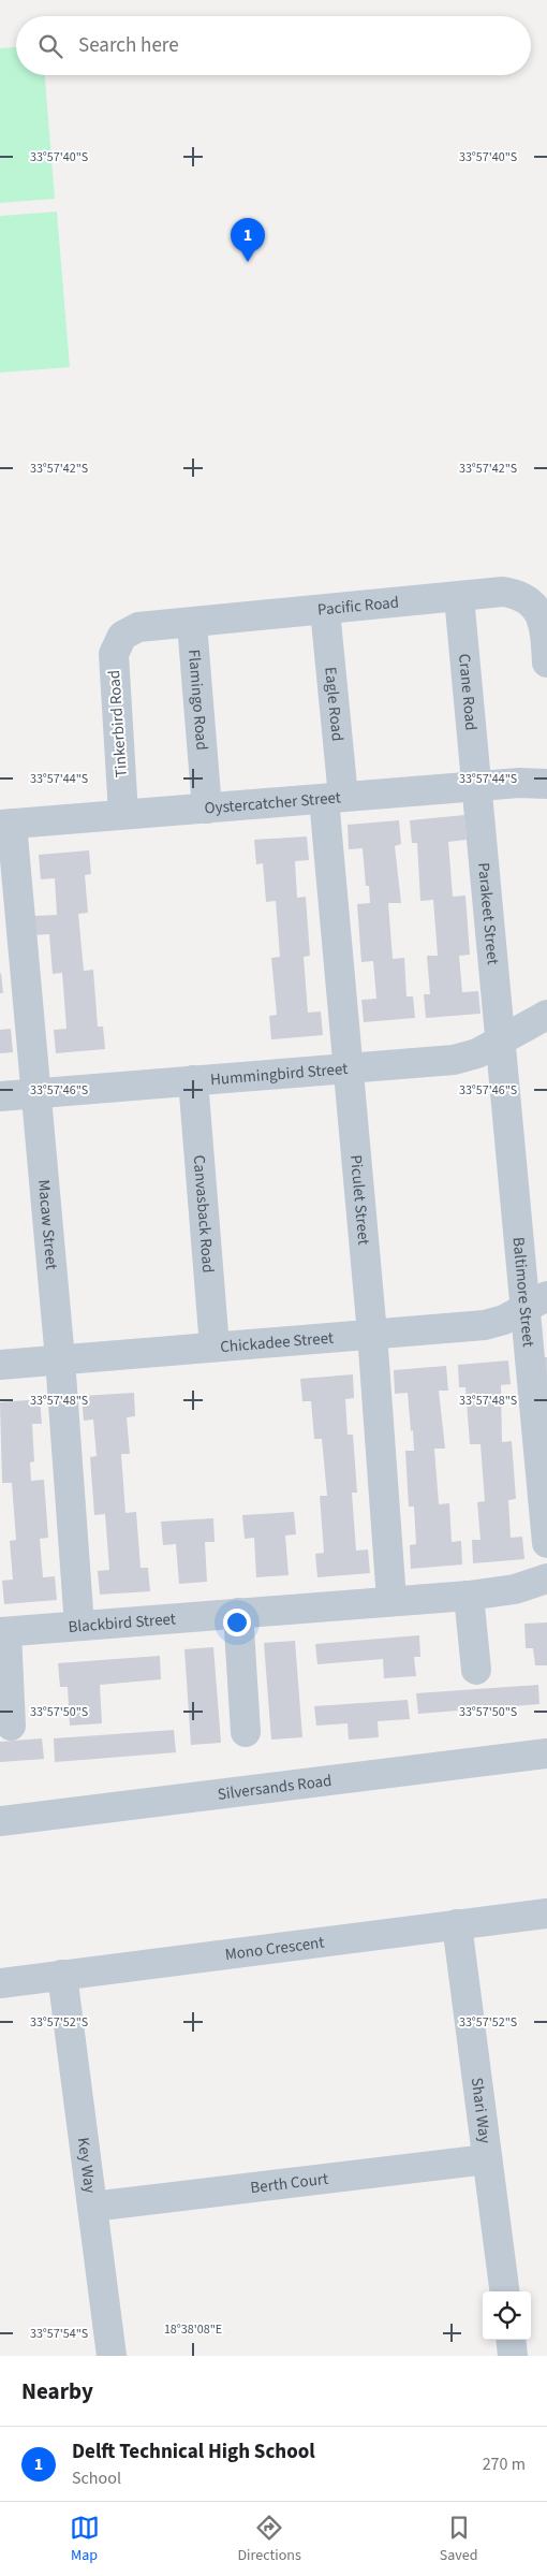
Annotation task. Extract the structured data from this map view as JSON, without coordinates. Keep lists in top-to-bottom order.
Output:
{
  "streets": {
    "street": [
      "Pacific Road",
      "Crane Road",
      "Flamingo Road",
      "Eagle Road",
      "Tinkerbird Road",
      "Oystercatcher Street",
      "Parakeet Street",
      "Hummingbird Street",
      "Piculet Street",
      "Canvasback Road",
      "Macaw Street",
      "Baltimore Street",
      "Chickadee Street",
      "Blackbird Street",
      "Silversands Road",
      "Mono Crescent",
      "Shari Way",
      "Key Way",
      "Berth Court"
    ]
  },
  "crossings": [
    ["Pacific Road", "Crane Road"],
    ["Pacific Road", "Flamingo Road"],
    ["Pacific Road", "Eagle Road"],
    ["Pacific Road", "Tinkerbird Road"],
    ["Crane Road", "Oystercatcher Street"],
    ["Crane Road", "Parakeet Street"],
    ["Flamingo Road", "Oystercatcher Street"],
    ["Eagle Road", "Oystercatcher Street"],
    ["Eagle Road", "Piculet Street"],
    ["Tinkerbird Road", "Oystercatcher Street"],
    ["Oystercatcher Street", "Parakeet Street"],
    ["Oystercatcher Street", "Piculet Street"],
    ["Oystercatcher Street", "Macaw Street"],
    ["Parakeet Street", "Hummingbird Street"],
    ["Parakeet Street", "Baltimore Street"],
    ["Hummingbird Street", "Piculet Street"],
    ["Hummingbird Street", "Canvasback Road"],
    ["Hummingbird Street", "Macaw Street"],
    ["Hummingbird Street", "Baltimore Street"],
    ["Piculet Street", "Chickadee Street"],
    ["Piculet Street", "Blackbird Street"],
    ["Canvasback Road", "Chickadee Street"],
    ["Macaw Street", "Chickadee Street"],
    ["Macaw Street", "Blackbird Street"],
    ["Baltimore Street", "Chickadee Street"],
    ["Mono Crescent", "Shari Way"],
    ["Mono Crescent", "Key Way"],
    ["Shari Way", "Berth Court"],
    ["Key Way", "Berth Court"]
  ],
  "page": {
    "search": "Search here",
    "pins": "1",
    "heading": "Nearby",
    "list": [
      {
        "mark": "1",
        "name": "Delft Technical High School",
        "note": "School",
        "value": "270 m"
      }
    ],
    "nav": ["Map", "Directions", "Saved"]
  },
  "coordinates": [
    "33°57'40\"S",
    "33°57'42\"S",
    "33°57'44\"S",
    "33°57'46\"S",
    "33°57'48\"S",
    "33°57'50\"S",
    "33°57'52\"S",
    "18°38'08\"E",
    "33°57'54\"S"
  ]
}
